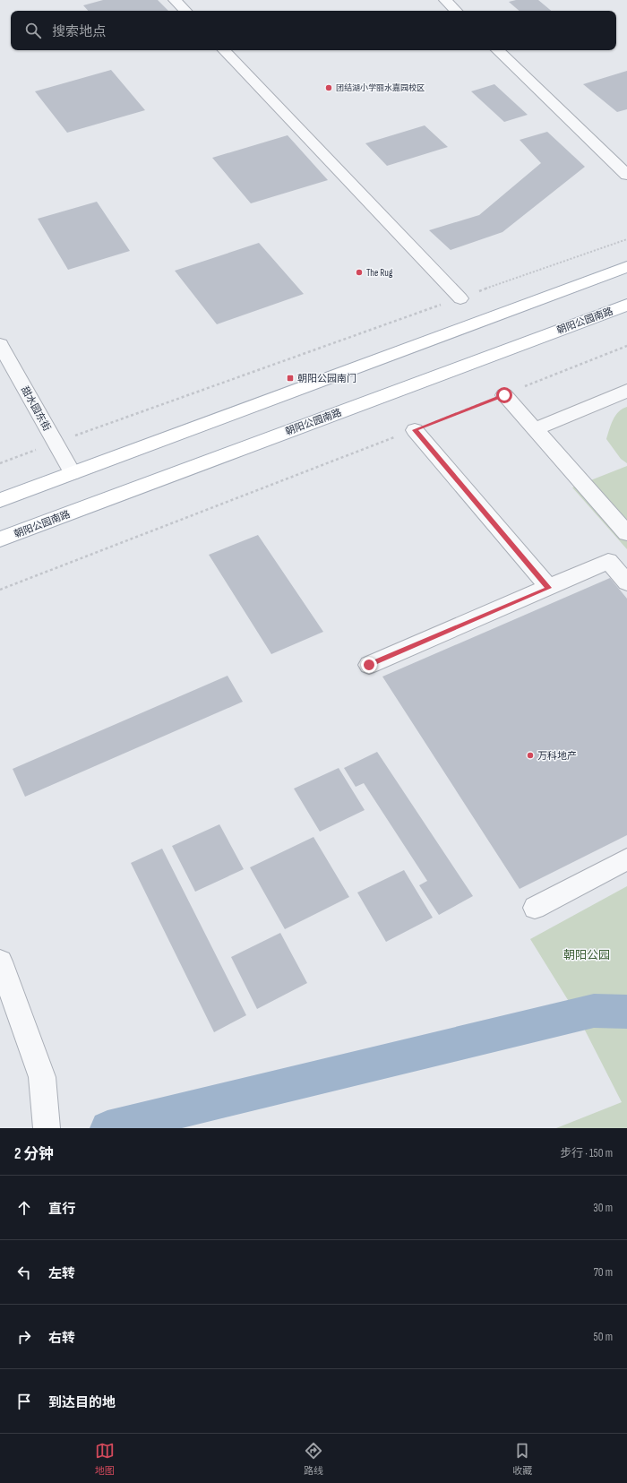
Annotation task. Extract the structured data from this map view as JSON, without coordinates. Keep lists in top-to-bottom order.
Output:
{
  "streets": {
    "main road": ["朝阳公园南路"],
    "street": ["甜水园东街"]
  },
  "parks": ["朝阳公园"],
  "places": {
    "other": ["团结湖小学丽水嘉园校区", "The Rug", "万科地产"],
    "transit": ["朝阳公园南门"]
  },
  "page": {
    "search": "搜索地点",
    "heading": ["2 分钟", "步行 · 150 m"],
    "list": [
      ["直行", "30 m"],
      ["左转", "70 m"],
      ["右转", "50 m"],
      "到达目的地"
    ],
    "nav": ["地图", "路线", "收藏"]
  }
}
